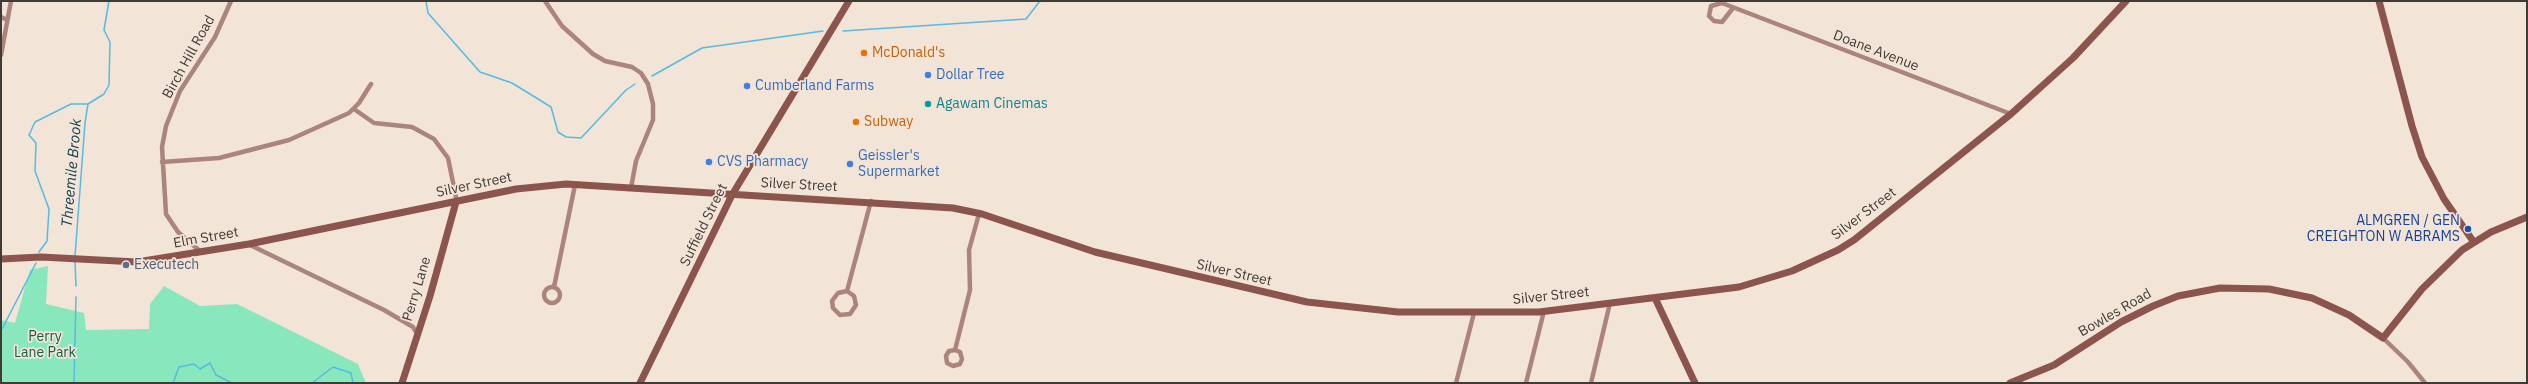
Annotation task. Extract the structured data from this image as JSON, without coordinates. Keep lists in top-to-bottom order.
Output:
{
  "streets": {
    "street": [
      "Doane Avenue",
      "Birch Hill Road",
      "Silver Street",
      "Suffield Street",
      "Elm Street",
      "Perry Lane",
      "Bowles Road"
    ]
  },
  "crossings": [
    ["Doane Avenue", "Silver Street"],
    ["Birch Hill Road", "Elm Street"],
    ["Silver Street", "Suffield Street"],
    ["Silver Street", "Elm Street"],
    ["Silver Street", "Perry Lane"],
    ["Elm Street", "Perry Lane"]
  ],
  "water": ["Threemile Brook"],
  "parks": ["Perry Lane Park"],
  "places": [
    "McDonald's",
    "Dollar Tree",
    "Cumberland Farms",
    "Agawam Cinemas",
    "Subway",
    "CVS Pharmacy",
    "Geissler's Supermarket",
    "ALMGREN / GEN CREIGHTON W ABRAMS",
    "Executech"
  ]
}
